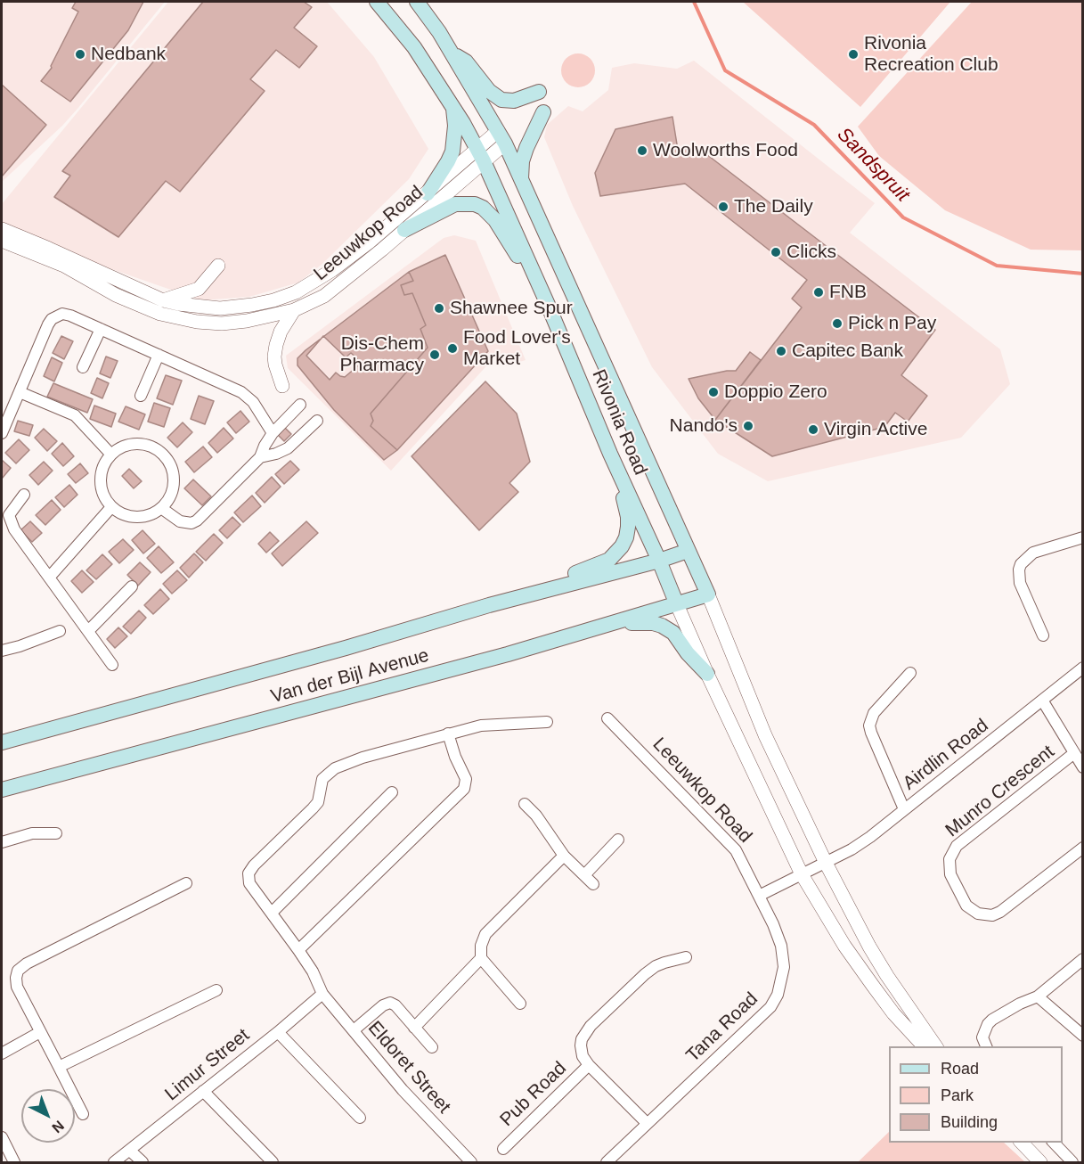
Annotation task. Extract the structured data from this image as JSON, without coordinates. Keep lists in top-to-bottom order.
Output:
{
  "streets": {
    "main road": ["Rivonia Road", "Van der Bijl Avenue"],
    "street": [
      "Leeuwkop Road",
      "Airdlin Road",
      "Munro Crescent",
      "Tana Road",
      "Limur Street",
      "Eldoret Street",
      "Pub Road"
    ]
  },
  "crossings": [
    ["Leeuwkop Road", "Rivonia Road"],
    ["Leeuwkop Road", "Tana Road"],
    ["Rivonia Road", "Van der Bijl Avenue"],
    ["Rivonia Road", "Airdlin Road"],
    ["Airdlin Road", "Munro Crescent"],
    ["Limur Street", "Eldoret Street"]
  ],
  "water": ["Sandspruit"],
  "places": [
    "Nedbank",
    "Rivonia Recreation Club",
    "Woolworths Food",
    "The Daily",
    "Clicks",
    "FNB",
    "Shawnee Spur",
    "Pick n Pay",
    "Food Lover's Market",
    "Capitec Bank",
    "Dis-Chem Pharmacy",
    "Doppio Zero",
    "Nando's",
    "Virgin Active"
  ],
  "legend": ["Road", "Park", "Building"],
  "north": "bottom right"
}
